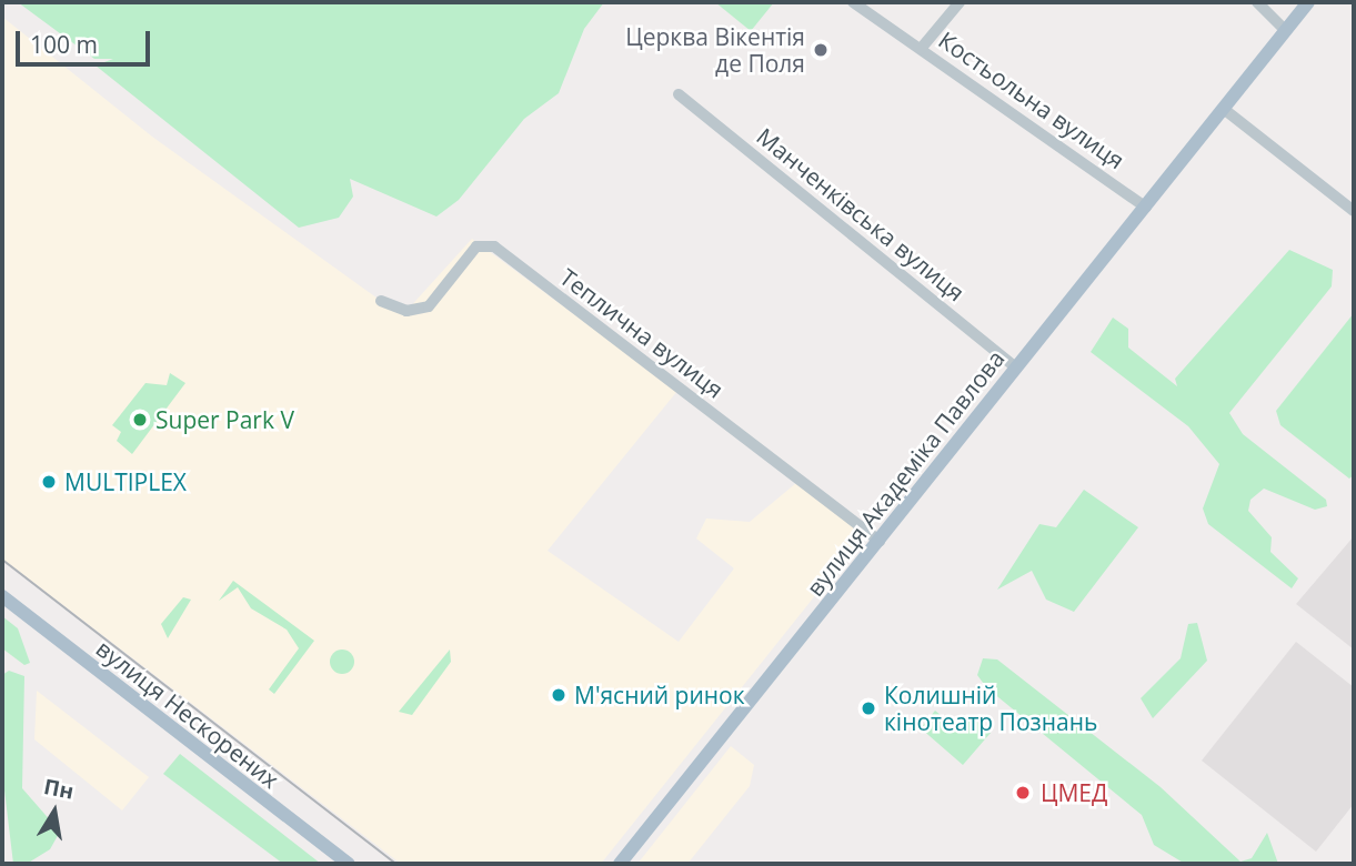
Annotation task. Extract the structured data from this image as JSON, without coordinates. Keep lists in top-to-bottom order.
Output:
{
  "streets": {
    "main road": ["вулиця Академіка Павлова", "вулиця Нескорених"],
    "street": ["Костьольна вулиця", "Манченківська вулиця", "Теплична вулиця"]
  },
  "crossings": [
    ["Костьольна вулиця", "вулиця Академіка Павлова"],
    ["Манченківська вулиця", "вулиця Академіка Павлова"],
    ["Теплична вулиця", "вулиця Академіка Павлова"]
  ],
  "places": [
    "Церква Вікентія де Поля",
    "Super Park V",
    "MULTIPLEX",
    "М'ясний ринок",
    "Колишній кінотеатр Познань",
    "ЦМЕД"
  ],
  "scale_bar": "100 m",
  "north": "top"
}
